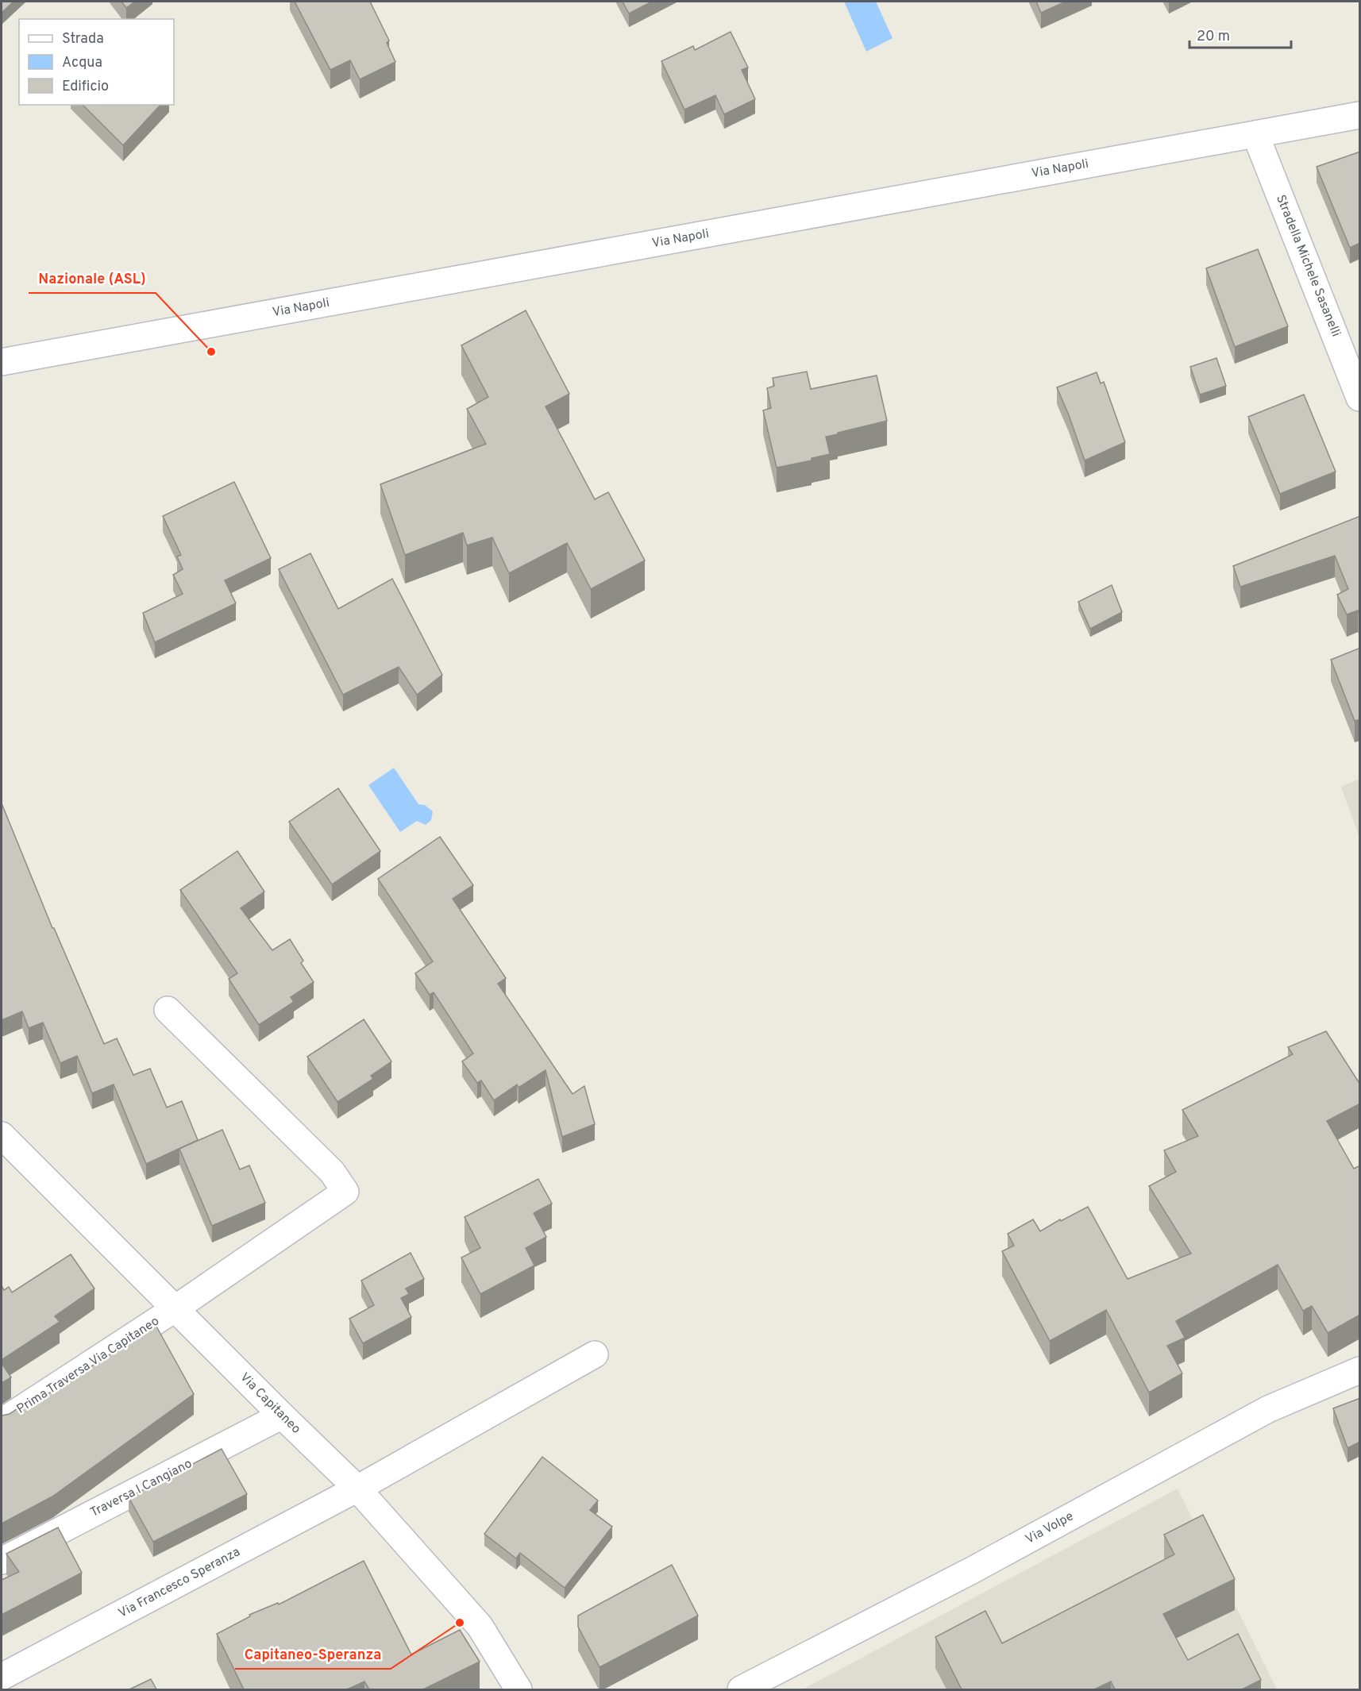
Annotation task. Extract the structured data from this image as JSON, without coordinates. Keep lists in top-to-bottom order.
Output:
{
  "streets": {
    "street": [
      "Via Napoli",
      "Stradella Michele Sasanelli",
      "Prima Traversa Via Capitaneo",
      "Via Capitaneo",
      "Traversa I Cangiano",
      "Via Volpe",
      "Via Francesco Speranza"
    ]
  },
  "crossings": [
    ["Via Napoli", "Stradella Michele Sasanelli"],
    ["Prima Traversa Via Capitaneo", "Via Capitaneo"],
    ["Via Capitaneo", "Traversa I Cangiano"],
    ["Via Capitaneo", "Via Francesco Speranza"]
  ],
  "places": ["Nazionale (ASL)", "Capitaneo-Speranza"],
  "legend": ["Strada", "Acqua", "Edificio"],
  "scale_bar": "20 m"
}
